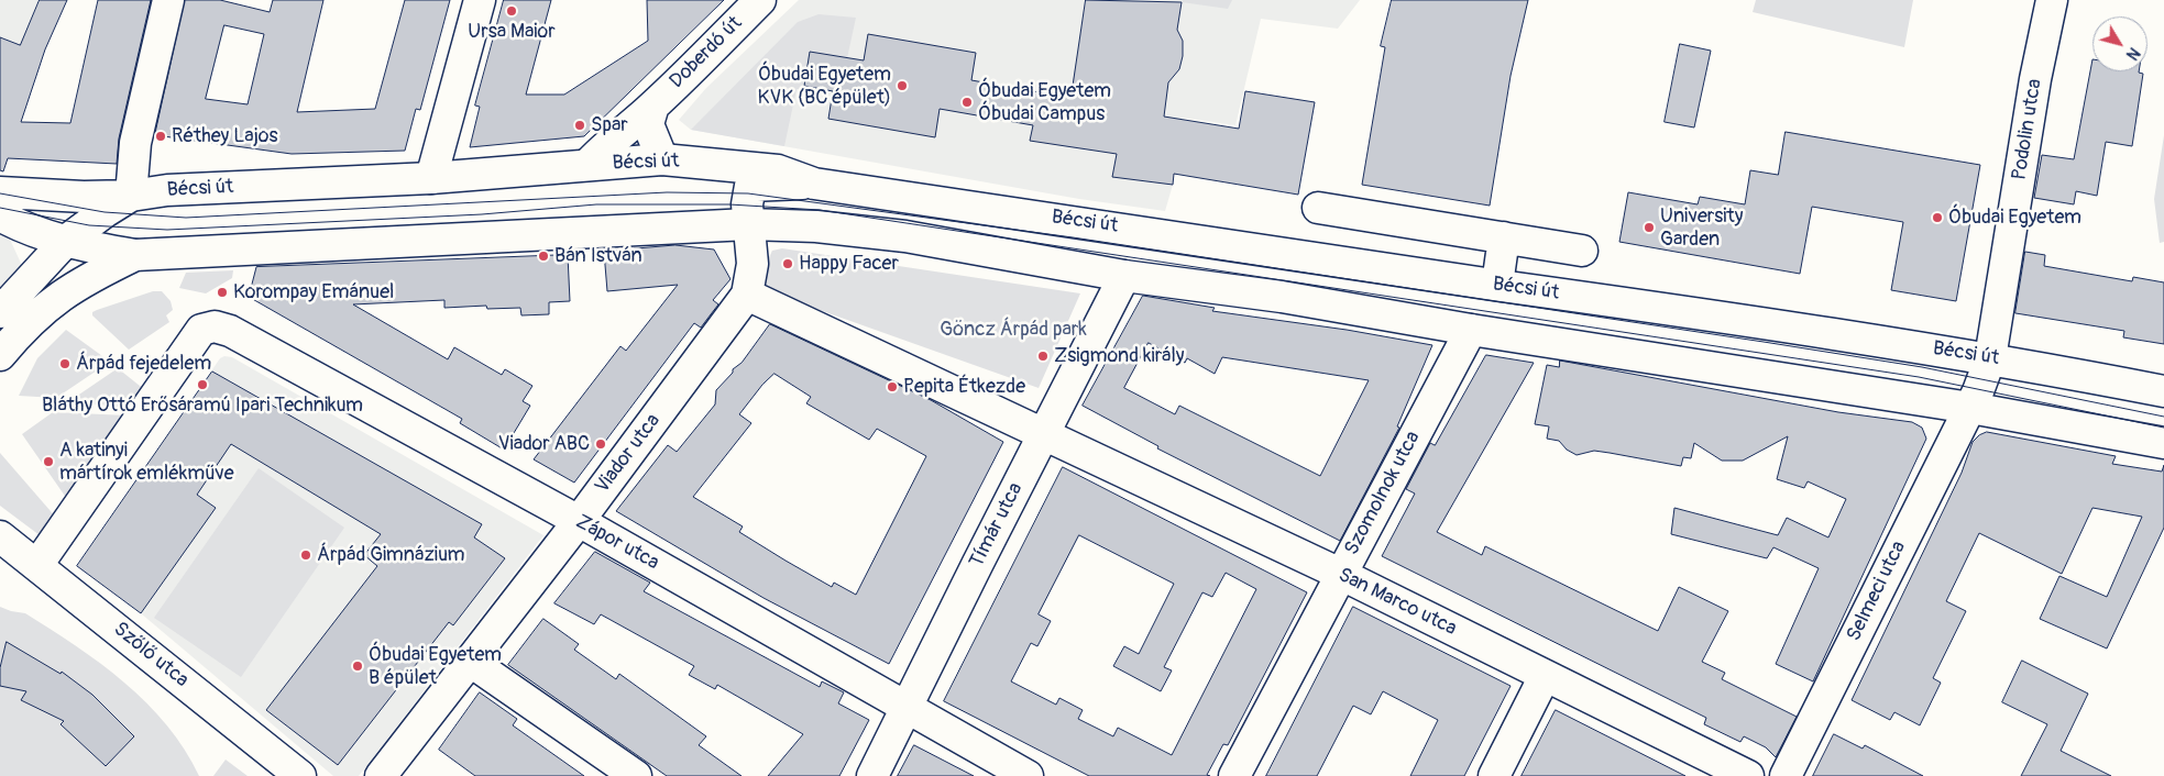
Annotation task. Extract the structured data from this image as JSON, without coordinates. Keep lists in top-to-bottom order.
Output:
{
  "streets": {
    "street": [
      "Doberdó út",
      "Podolin utca",
      "Bécsi út",
      "Viador utca",
      "Szomolnok utca",
      "Tímár utca",
      "Zápor utca",
      "Selmeci utca",
      "San Marco utca",
      "Szőlő utca"
    ]
  },
  "crossings": [
    ["Doberdó út", "Bécsi út"],
    ["Podolin utca", "Bécsi út"],
    ["Podolin utca", "Selmeci utca"],
    ["Bécsi út", "Viador utca"],
    ["Viador utca", "Zápor utca"],
    ["Szomolnok utca", "San Marco utca"],
    ["Tímár utca", "Zápor utca"],
    ["Tímár utca", "San Marco utca"],
    ["Zápor utca", "Szőlő utca"]
  ],
  "parks": ["Göncz Árpád park"],
  "places": [
    "Ursa Maior",
    "Óbudai Egyetem KVK (BC épület)",
    "Óbudai Egyetem Óbudai Campus",
    "Spar",
    "Réthey Lajos",
    "Óbudai Egyetem",
    "University Garden",
    "Bán István",
    "Happy Facer",
    "Korompay Emánuel",
    "Zsigmond király",
    "Árpád fejedelem",
    "Bláthy Ottó Erősáramú Ipari Technikum",
    "Pepita Étkezde",
    "Viador ABC",
    "A katinyi mártírok emlékműve",
    "Árpád Gimnázium",
    "Óbudai Egyetem B épület"
  ],
  "north": "bottom right"
}
